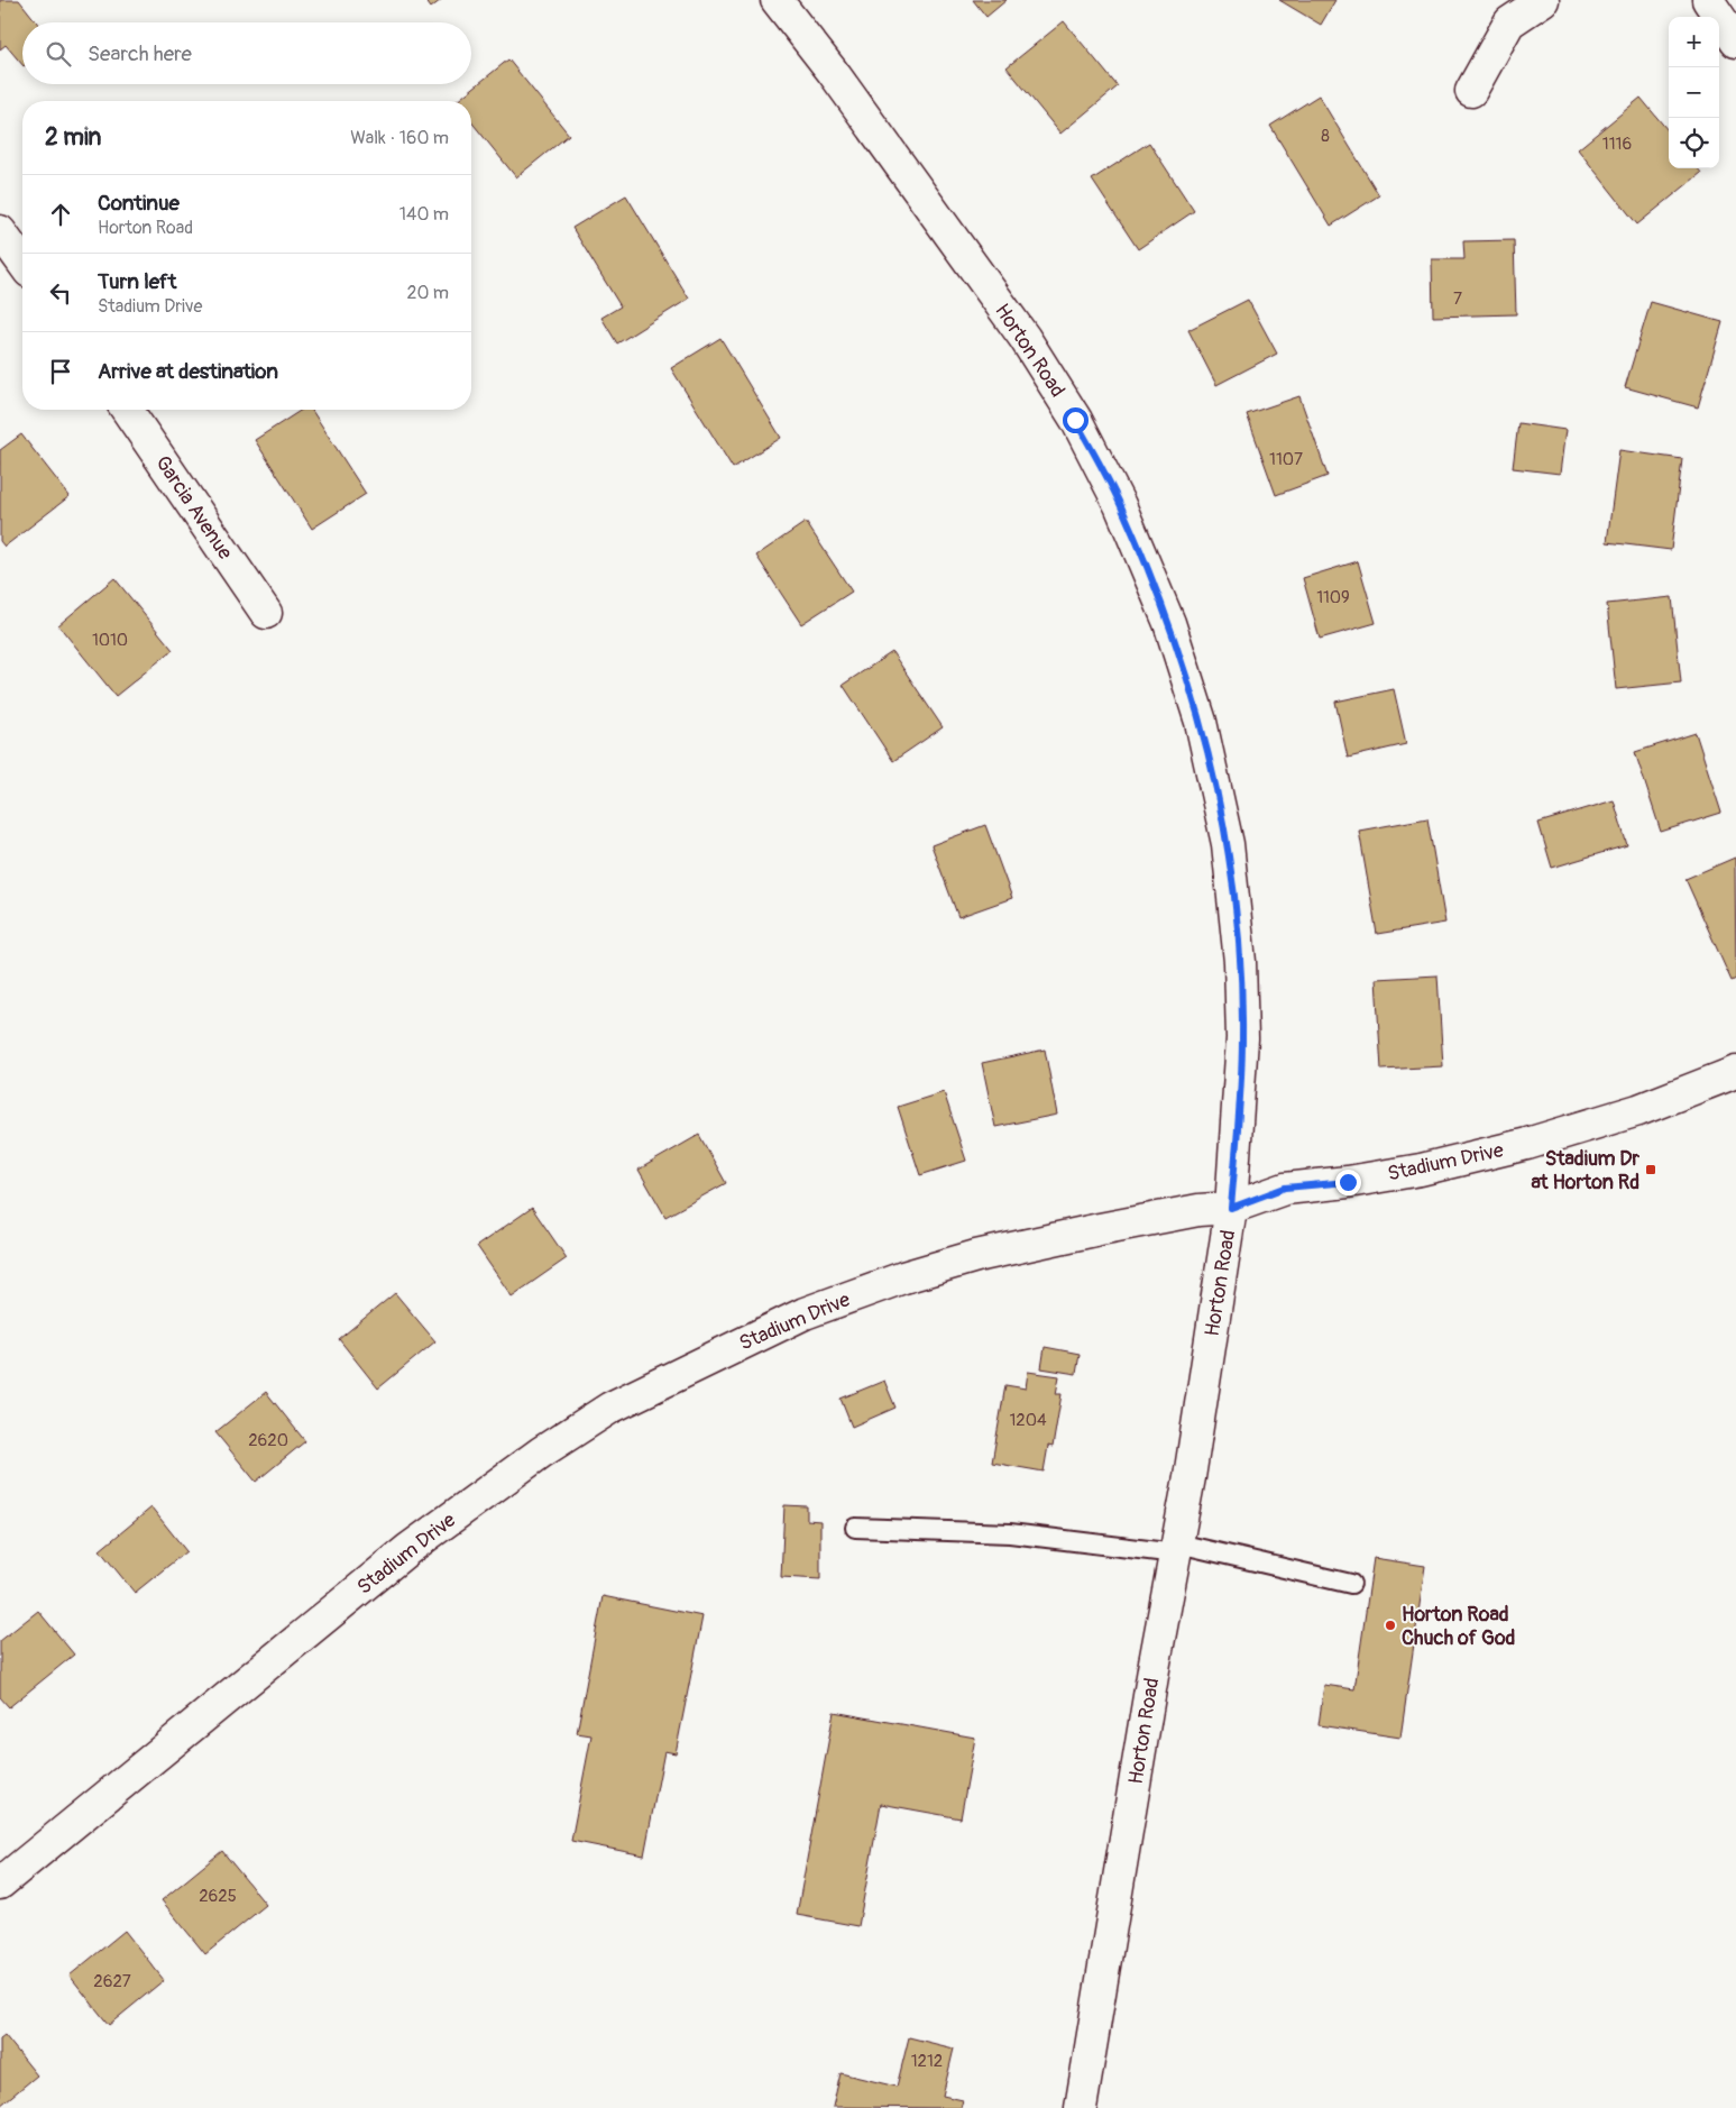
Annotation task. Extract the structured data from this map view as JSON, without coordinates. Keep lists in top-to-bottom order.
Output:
{
  "streets": {
    "street": ["Horton Road", "Garcia Avenue", "Stadium Drive"]
  },
  "crossings": [
    ["Horton Road", "Stadium Drive"]
  ],
  "places": {
    "transit": ["Stadium Dr at Horton Rd"],
    "other": ["Horton Road Chuch of God"]
  },
  "house_numbers": [
    "8",
    "1116",
    "7",
    "1107",
    "1109",
    "1010",
    "1204",
    "2620",
    "2625",
    "2627",
    "1212"
  ],
  "page": {
    "map_buttons": ["+", "−"],
    "search": "Search here",
    "heading": ["2 min", "Walk · 160 m"],
    "list": [
      ["Continue", "Horton Road", "140 m"],
      ["Turn left", "Stadium Drive", "20 m"],
      "Arrive at destination"
    ]
  }
}
